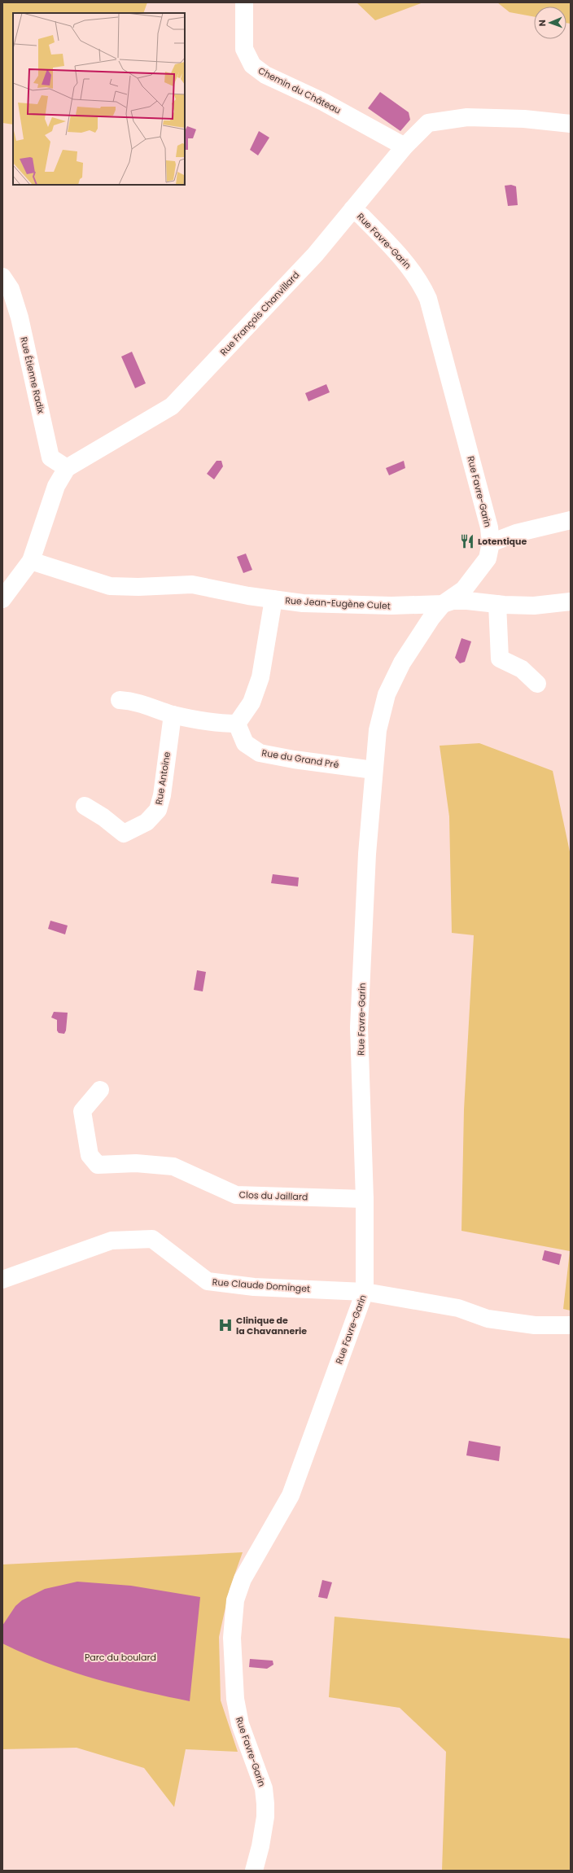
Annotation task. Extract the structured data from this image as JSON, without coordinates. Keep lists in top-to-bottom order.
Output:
{
  "streets": {
    "street": [
      "Chemin du Château",
      "Rue Favre-Garin",
      "Rue François Chanvillard",
      "Rue Étienne Radix",
      "Rue Jean-Eugène Culet",
      "Rue du Grand Pré",
      "Rue Antoine",
      "Clos du Jaillard",
      "Rue Claude Dominget"
    ]
  },
  "crossings": [
    ["Chemin du Château", "Rue François Chanvillard"],
    ["Rue Favre-Garin", "Rue François Chanvillard"],
    ["Rue Favre-Garin", "Rue Jean-Eugène Culet"],
    ["Rue Favre-Garin", "Rue du Grand Pré"],
    ["Rue Favre-Garin", "Clos du Jaillard"],
    ["Rue Favre-Garin", "Rue Claude Dominget"],
    ["Rue François Chanvillard", "Rue Étienne Radix"],
    ["Rue François Chanvillard", "Rue Jean-Eugène Culet"]
  ],
  "parks": ["Parc du boulard"],
  "places": {
    "restaurant": ["Lotentique"],
    "hospital": ["Clinique de la Chavannerie"]
  },
  "north": "left"
}
